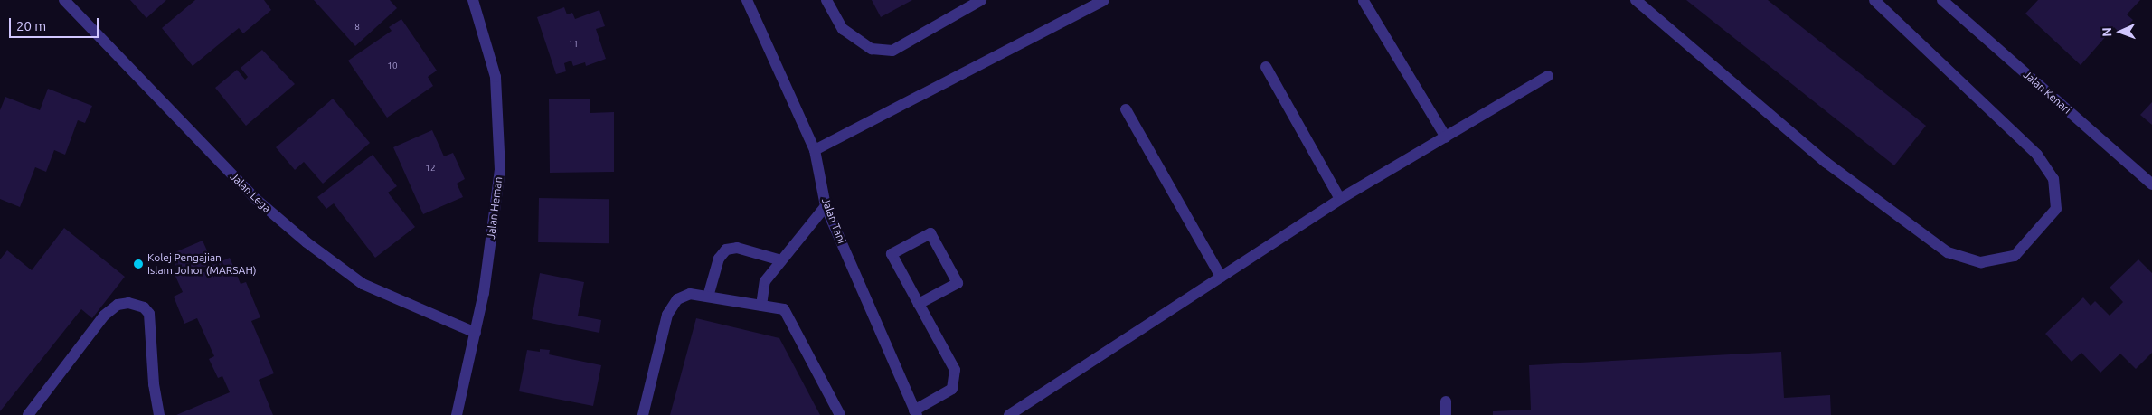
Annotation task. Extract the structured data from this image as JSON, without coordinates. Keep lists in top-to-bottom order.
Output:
{
  "streets": {
    "street": [
      "Jalan Kenari",
      "Jalan Lega",
      "Jalan Heman",
      "Jalan Tani"
    ]
  },
  "crossings": [
    ["Jalan Lega", "Jalan Heman"]
  ],
  "places": ["Kolej Pengajian Islam Johor (MARSAH)"],
  "house_numbers": [
    "8",
    "11",
    "10",
    "12"
  ],
  "scale_bar": "20 m",
  "north": "left"
}
